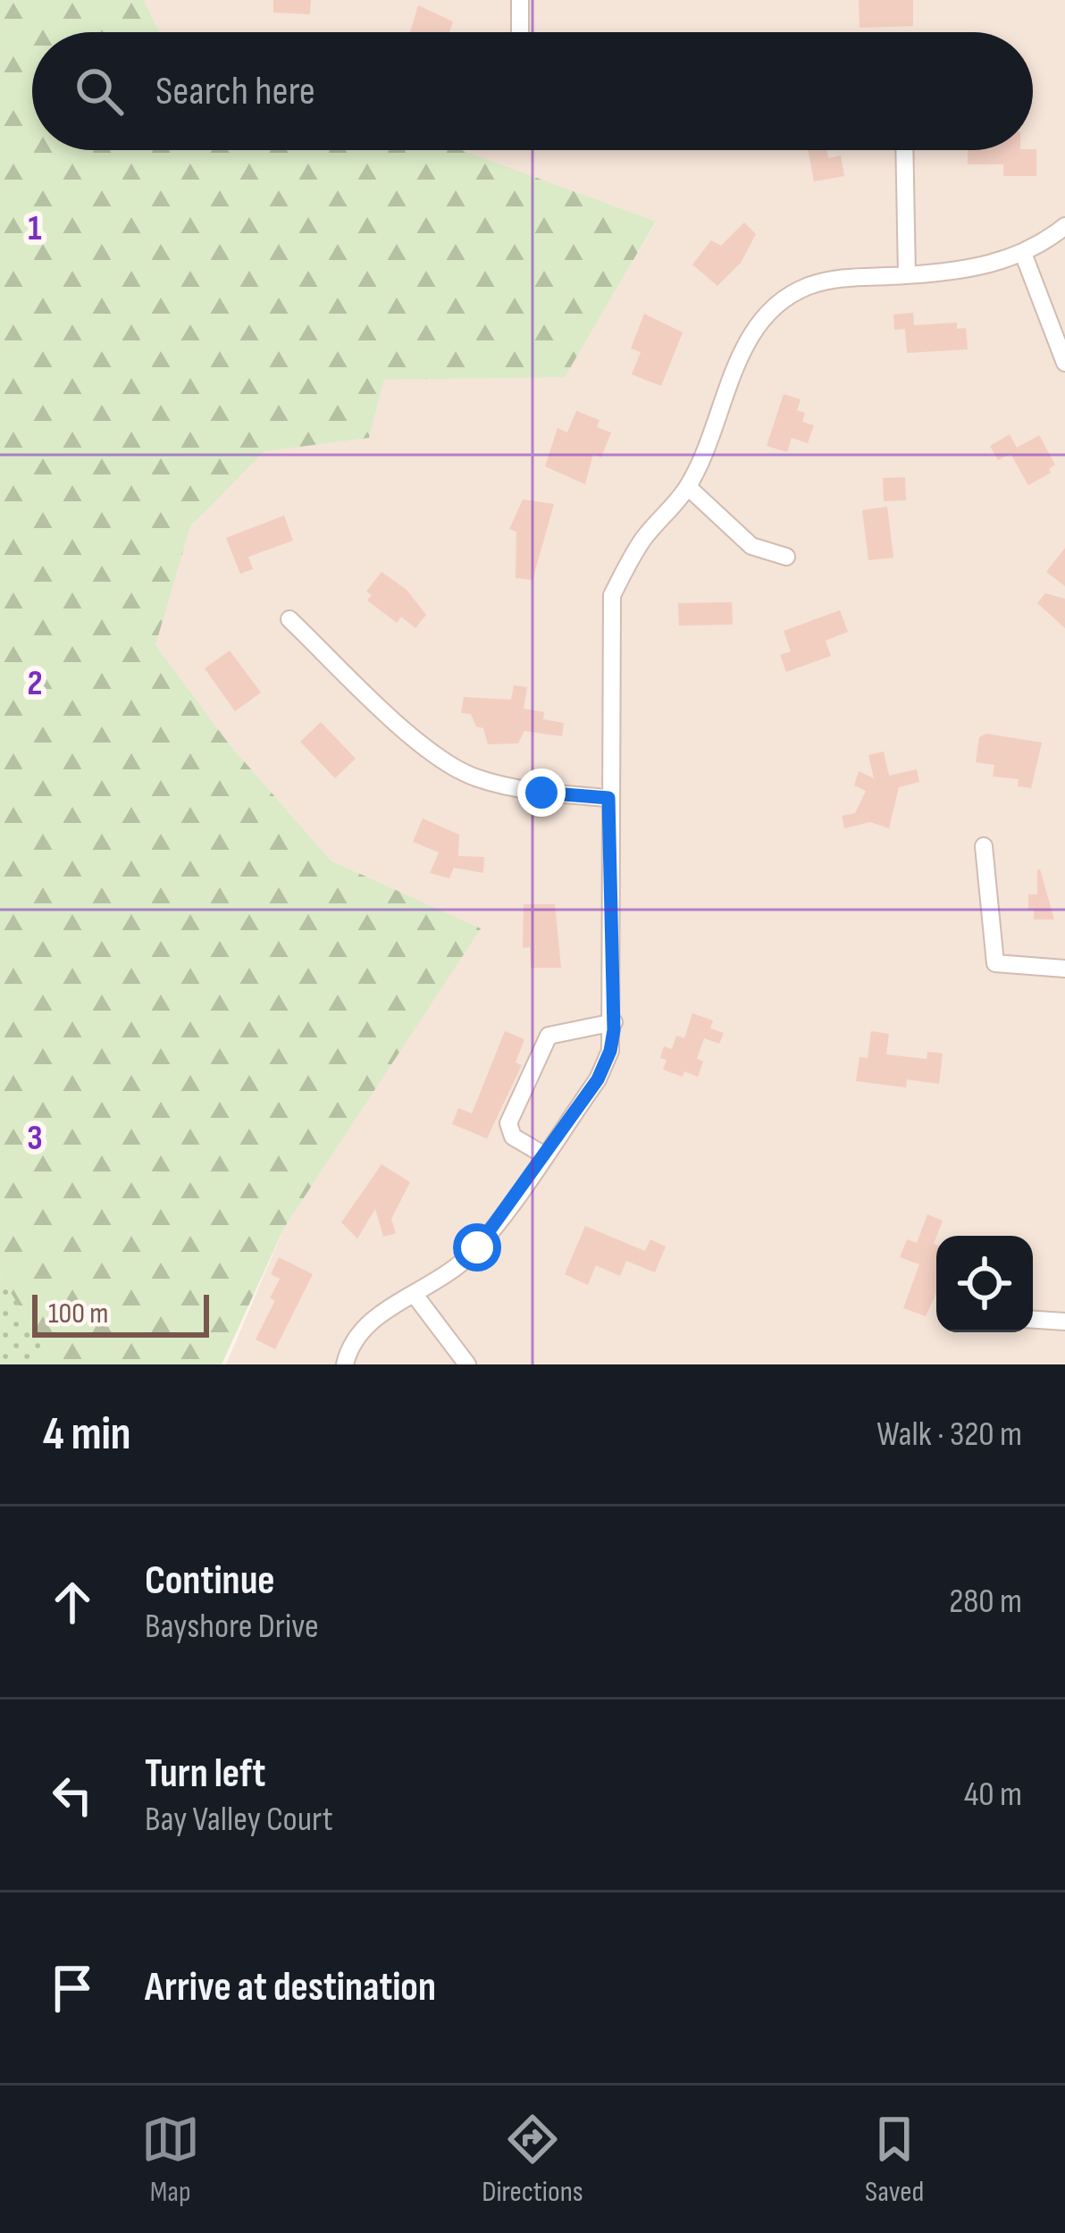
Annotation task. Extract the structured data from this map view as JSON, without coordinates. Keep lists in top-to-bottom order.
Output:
{
  "scale_bar": "100 m",
  "page": {
    "search": "Search here",
    "scale": "100 m",
    "heading": ["4 min", "Walk · 320 m"],
    "list": [
      ["Continue", "Bayshore Drive", "280 m"],
      ["Turn left", "Bay Valley Court", "40 m"],
      "Arrive at destination"
    ],
    "nav": ["Map", "Directions", "Saved"]
  },
  "grid": {
    "rows": ["1", "2", "3"]
  }
}
